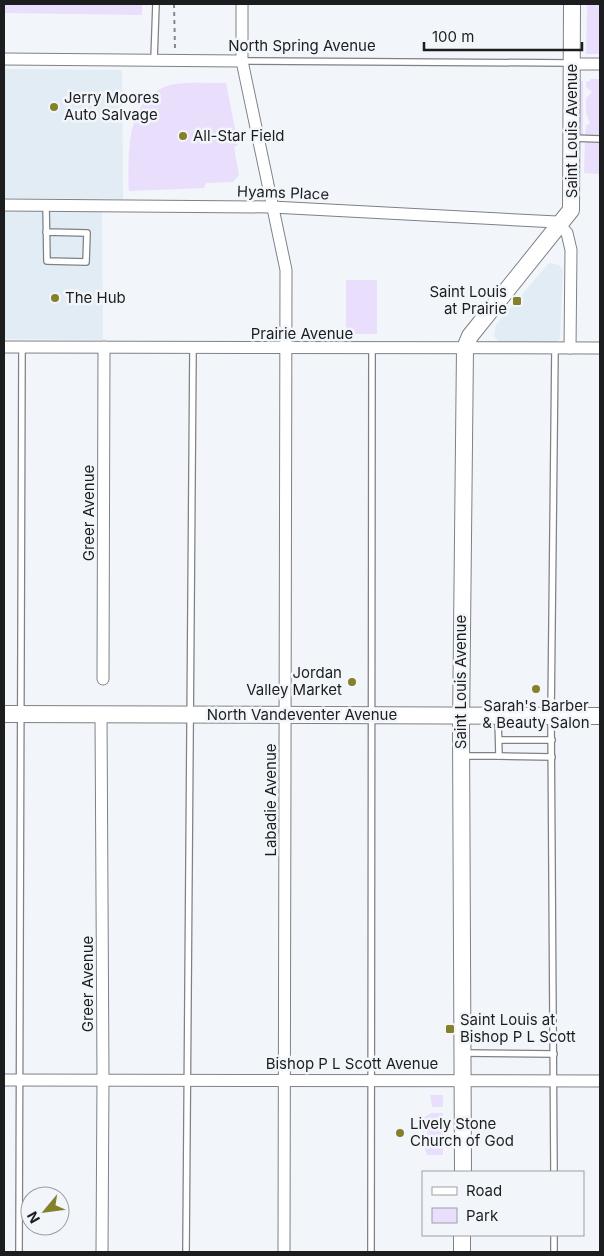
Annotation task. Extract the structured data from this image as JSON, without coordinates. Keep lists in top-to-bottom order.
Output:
{
  "streets": {
    "street": [
      "North Spring Avenue",
      "Saint Louis Avenue",
      "Hyams Place",
      "Prairie Avenue",
      "Greer Avenue",
      "North Vandeventer Avenue",
      "Labadie Avenue",
      "Bishop P L Scott Avenue"
    ]
  },
  "crossings": [
    ["North Spring Avenue", "Saint Louis Avenue"],
    ["North Spring Avenue", "Labadie Avenue"],
    ["Saint Louis Avenue", "Hyams Place"],
    ["Saint Louis Avenue", "Prairie Avenue"],
    ["Saint Louis Avenue", "North Vandeventer Avenue"],
    ["Saint Louis Avenue", "Bishop P L Scott Avenue"],
    ["Hyams Place", "Labadie Avenue"],
    ["Prairie Avenue", "Greer Avenue"],
    ["Prairie Avenue", "Labadie Avenue"],
    ["Greer Avenue", "North Vandeventer Avenue"],
    ["Greer Avenue", "Bishop P L Scott Avenue"],
    ["North Vandeventer Avenue", "Labadie Avenue"],
    ["Labadie Avenue", "Bishop P L Scott Avenue"]
  ],
  "places": {
    "other": [
      "Jerry Moores Auto Salvage",
      "All-Star Field",
      "The Hub",
      "Jordan Valley Market",
      "Sarah's Barber & Beauty Salon",
      "Lively Stone Church of God"
    ],
    "transit": ["Saint Louis at Prairie", "Saint Louis at Bishop P L Scott"]
  },
  "legend": ["Road", "Park"],
  "scale_bar": "100 m",
  "north": "bottom left"
}
